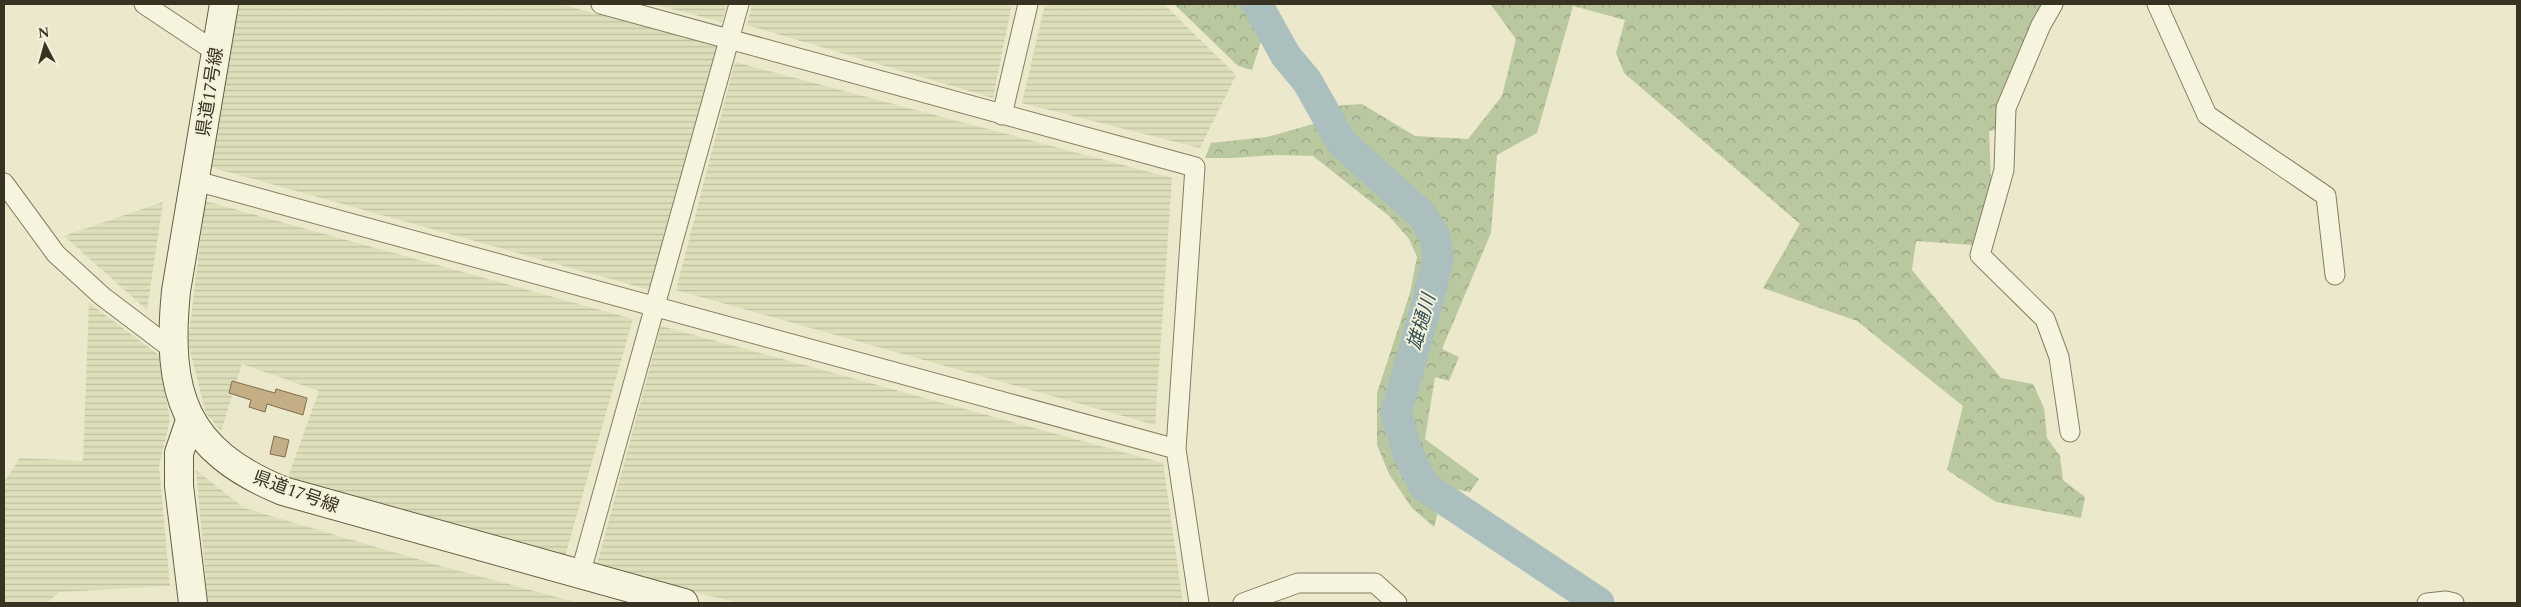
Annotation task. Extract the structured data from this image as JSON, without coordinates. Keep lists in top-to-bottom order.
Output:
{
  "streets": {
    "main road": ["県道17号線"]
  },
  "water": ["雄樋川"],
  "north": "top"
}
